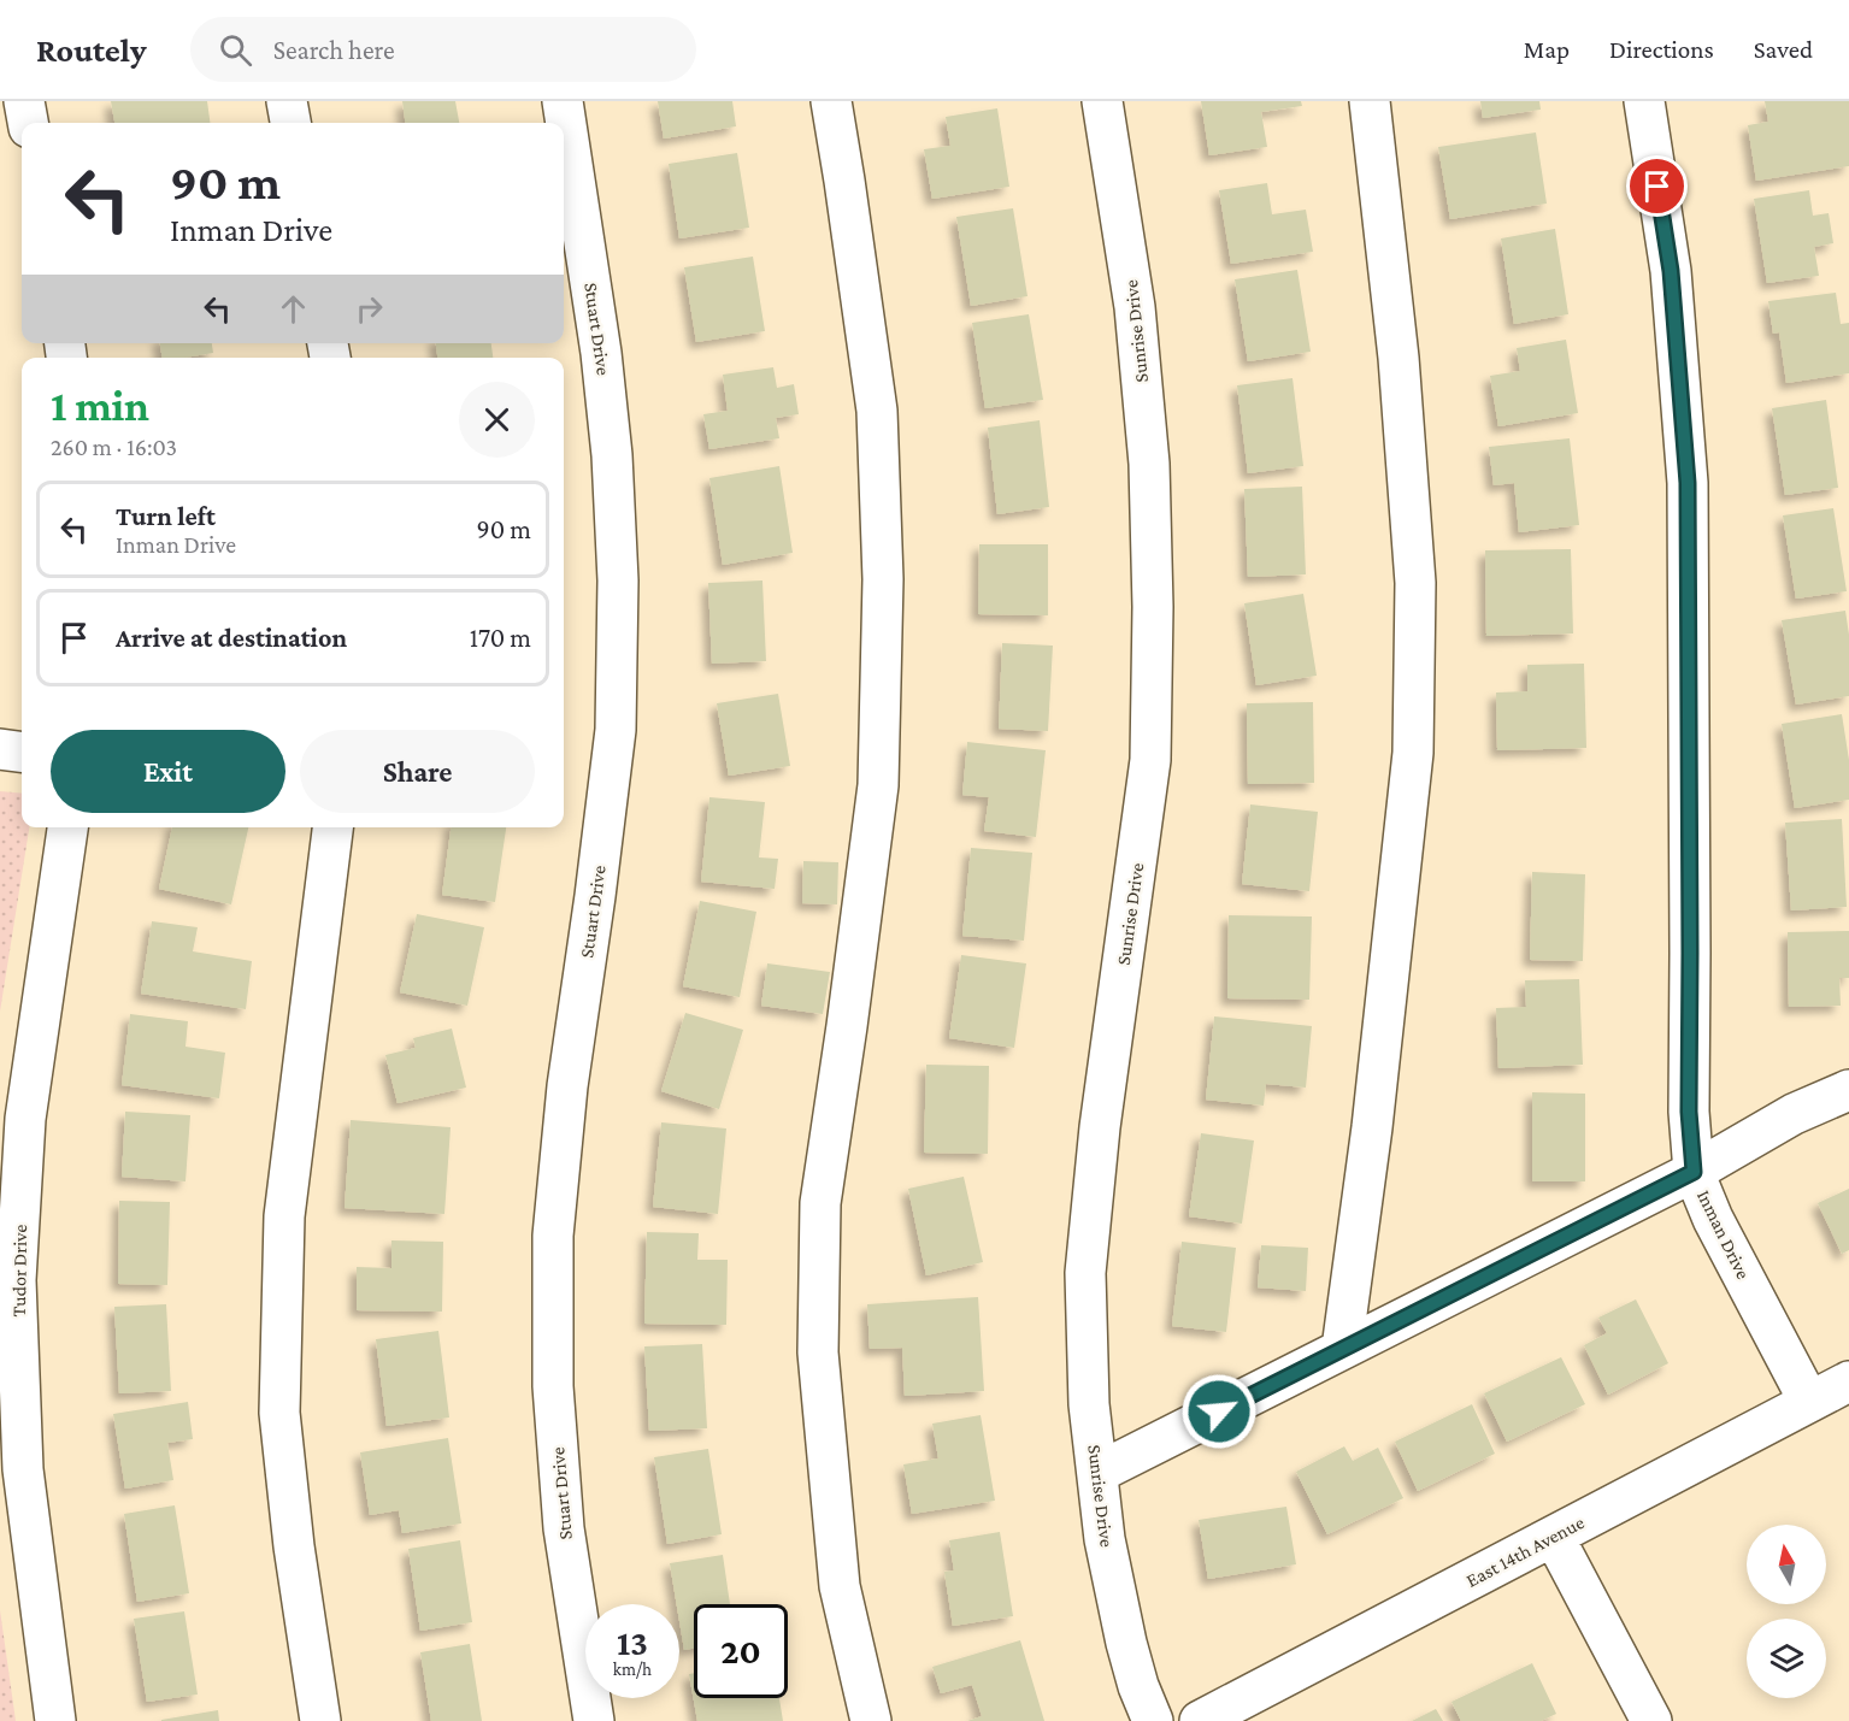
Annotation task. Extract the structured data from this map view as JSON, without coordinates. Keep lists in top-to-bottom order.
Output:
{
  "streets": {
    "street": [
      "Stuart Drive",
      "Sunrise Drive",
      "Inman Drive",
      "Tudor Drive",
      "East 14th Avenue"
    ]
  },
  "crossings": [
    ["Inman Drive", "East 14th Avenue"]
  ],
  "north": "top",
  "page": {
    "header": "Routely",
    "search": "Search here",
    "nav": ["Map", "Directions", "Saved"],
    "turn": ["90 m", "Inman Drive"],
    "heading": ["1 min", "260 m · 16:03"],
    "list": [
      {
        "name": "Turn left",
        "note": "Inman Drive",
        "value": "90 m"
      },
      {
        "name": "Arrive at destination",
        "value": "170 m"
      }
    ],
    "buttons": ["Exit", "Share"],
    "speed": "13 km/h",
    "limit": "20"
  }
}
